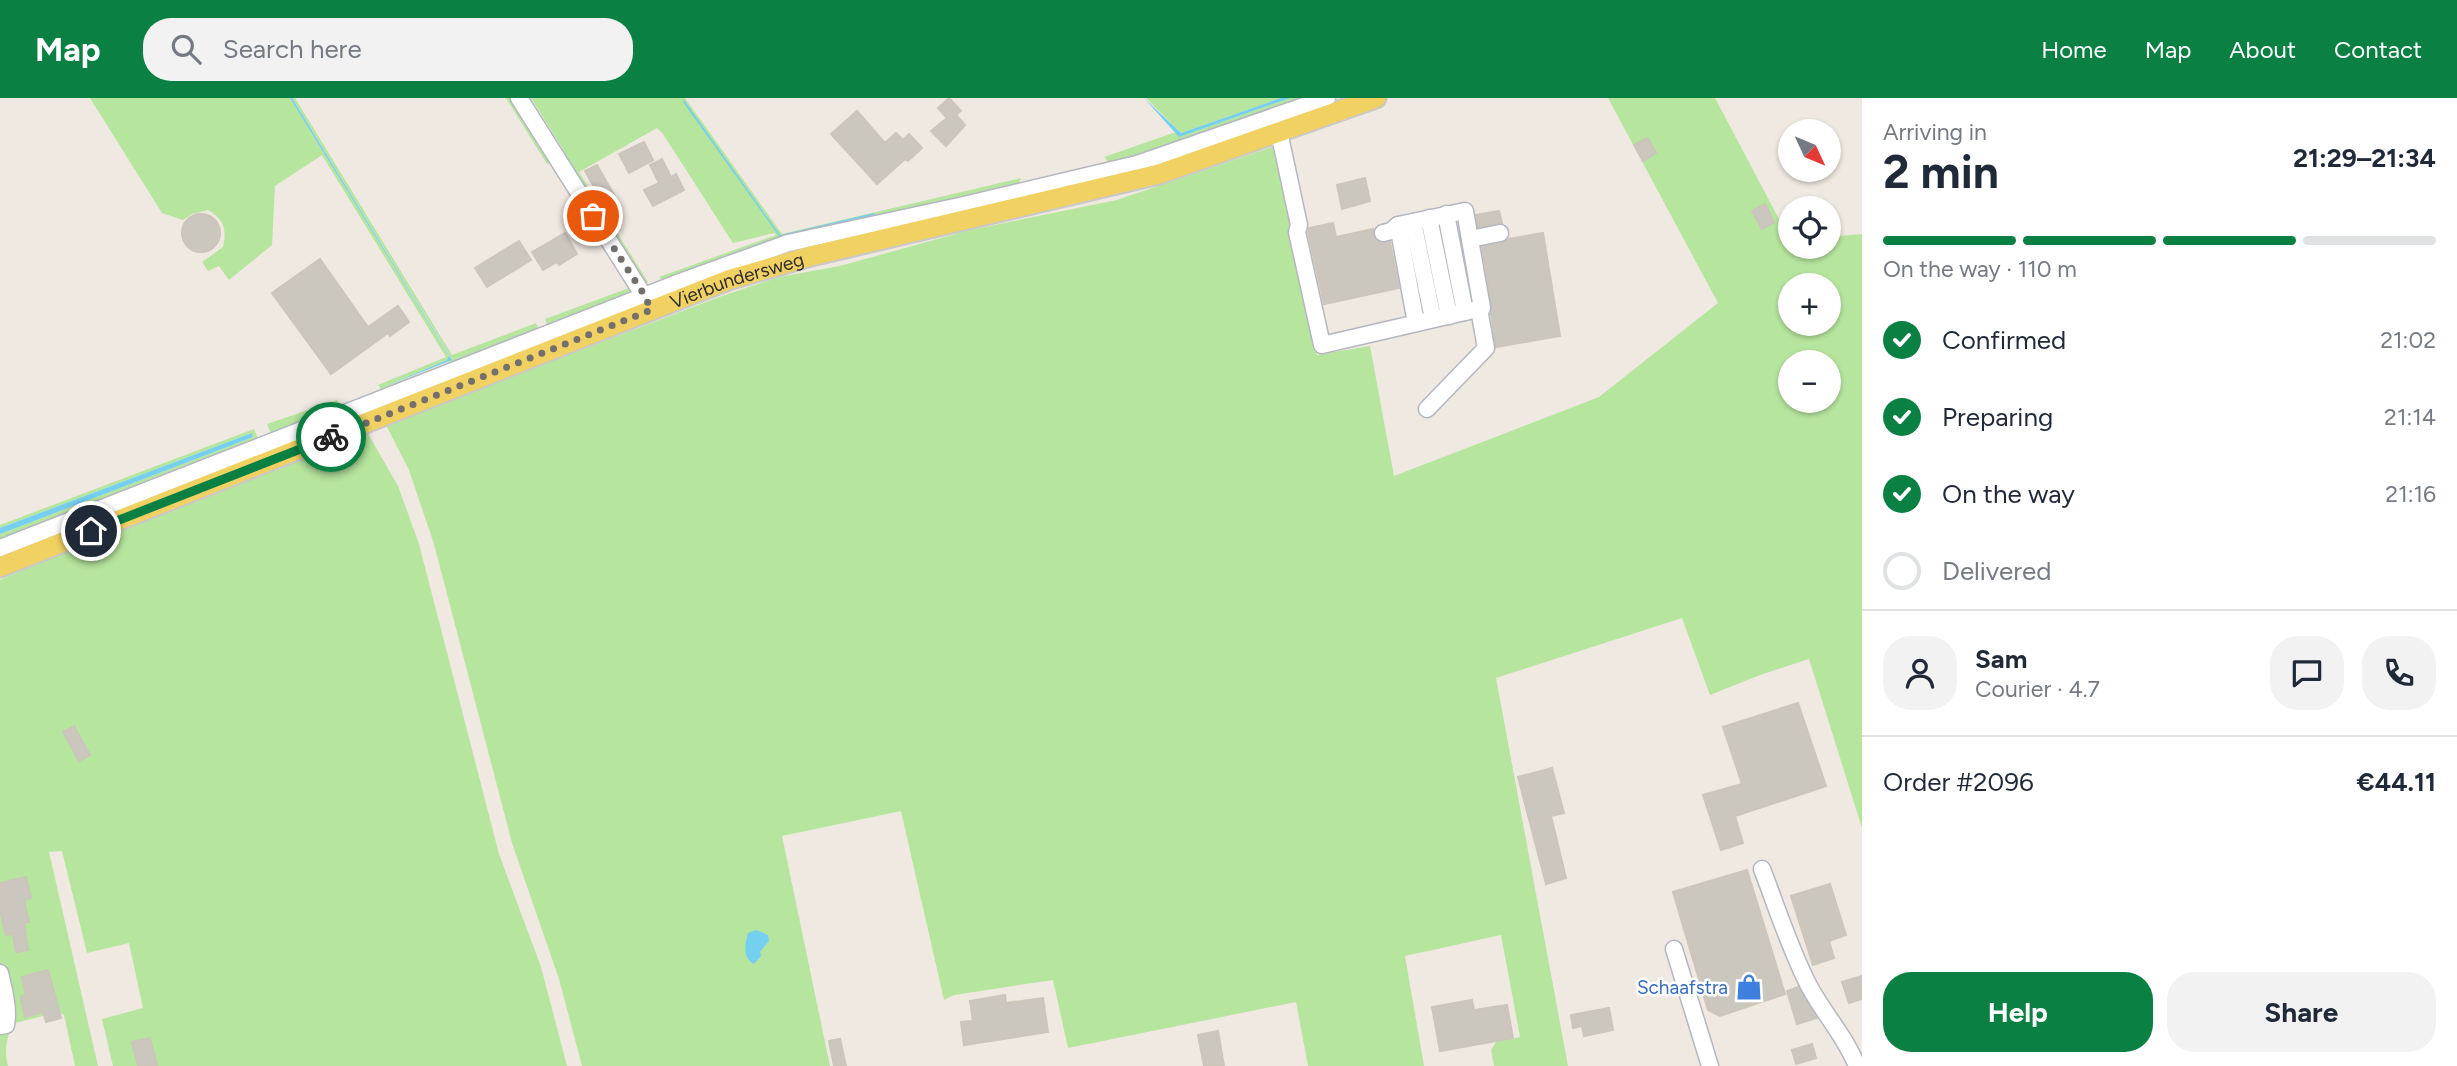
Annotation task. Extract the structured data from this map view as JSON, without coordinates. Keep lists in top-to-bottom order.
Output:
{
  "streets": {
    "main road": ["Vierbundersweg"]
  },
  "places": {
    "shop": ["Schaafstra"]
  },
  "north": "bottom right",
  "page": {
    "header": "Map",
    "search": "Search here",
    "nav": [
      "Home",
      "Map",
      "About",
      "Contact"
    ],
    "heading": ["2 min", "Arriving in", "21:29–21:34"],
    "panel": [
      "Sam",
      "Courier · 4.7",
      "Order #2096",
      "€44.11"
    ],
    "map_buttons": ["+", "−"],
    "bar": "On the way · 110 m",
    "list": [
      ["Confirmed", "21:02"],
      ["Preparing", "21:14"],
      ["On the way", "21:16"],
      "Delivered"
    ],
    "buttons": ["Help", "Share"]
  }
}
